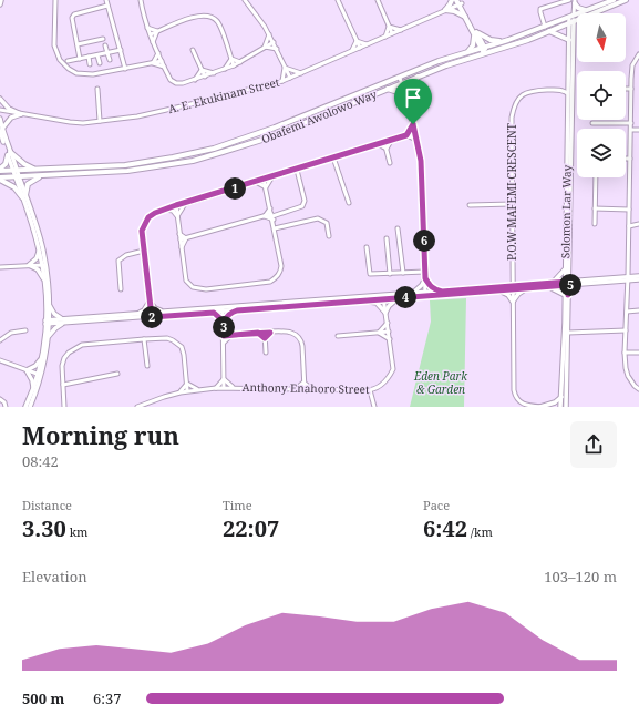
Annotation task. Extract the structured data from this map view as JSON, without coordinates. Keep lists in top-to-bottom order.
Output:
{
  "streets": {
    "main road": ["Obafemi Awolowo Way"],
    "street": [
      "A. E. Ekukinam Street",
      "P.O.W MAFEMI CRESCENT",
      "Solomon Lar Way",
      "Anthony Enahoro Street"
    ]
  },
  "crossings": [
    ["Obafemi Awolowo Way", "Solomon Lar Way"]
  ],
  "parks": ["Eden Park & Garden"],
  "north": "bottom",
  "page": {
    "pins": [
      "1",
      "6",
      "5",
      "4",
      "2",
      "3"
    ],
    "heading": ["Morning run", "08:42"],
    "stats": [
      ["Distance", "3.30 km"],
      ["Time", "22:07"],
      ["Pace", "6:42 /km"]
    ],
    "chart": ["Elevation", "103–120 m"],
    "list": [
      {
        "name": "500 m",
        "note": "6:37"
      }
    ]
  }
}
